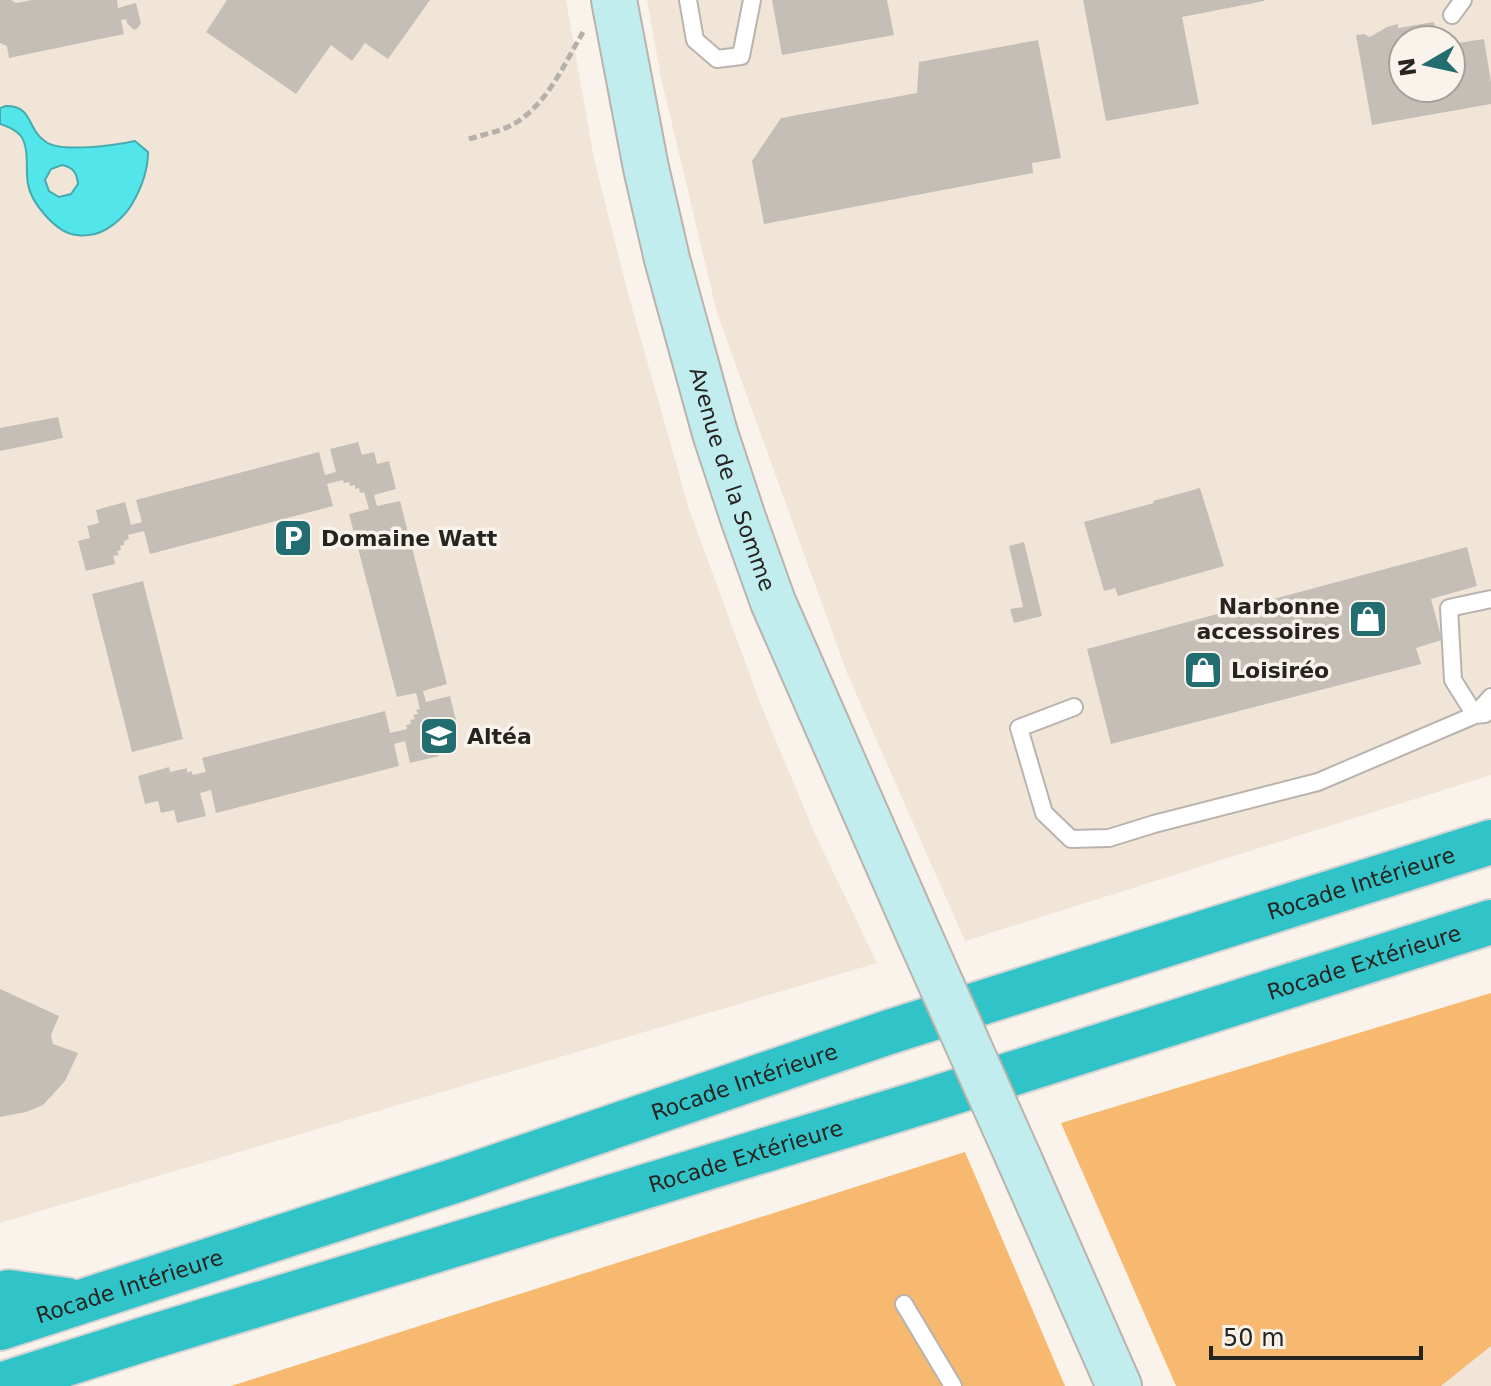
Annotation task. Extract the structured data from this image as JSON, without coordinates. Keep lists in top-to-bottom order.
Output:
{
  "streets": {
    "highway": ["Rocade Intérieure", "Rocade Extérieure"],
    "main road": ["Avenue de la Somme"]
  },
  "places": {
    "parking": ["Domaine Watt"],
    "shop": ["Narbonne accessoires", "Loisiréo"],
    "school or university": ["Altéa"]
  },
  "scale_bar": "50 m",
  "north": "left"
}
